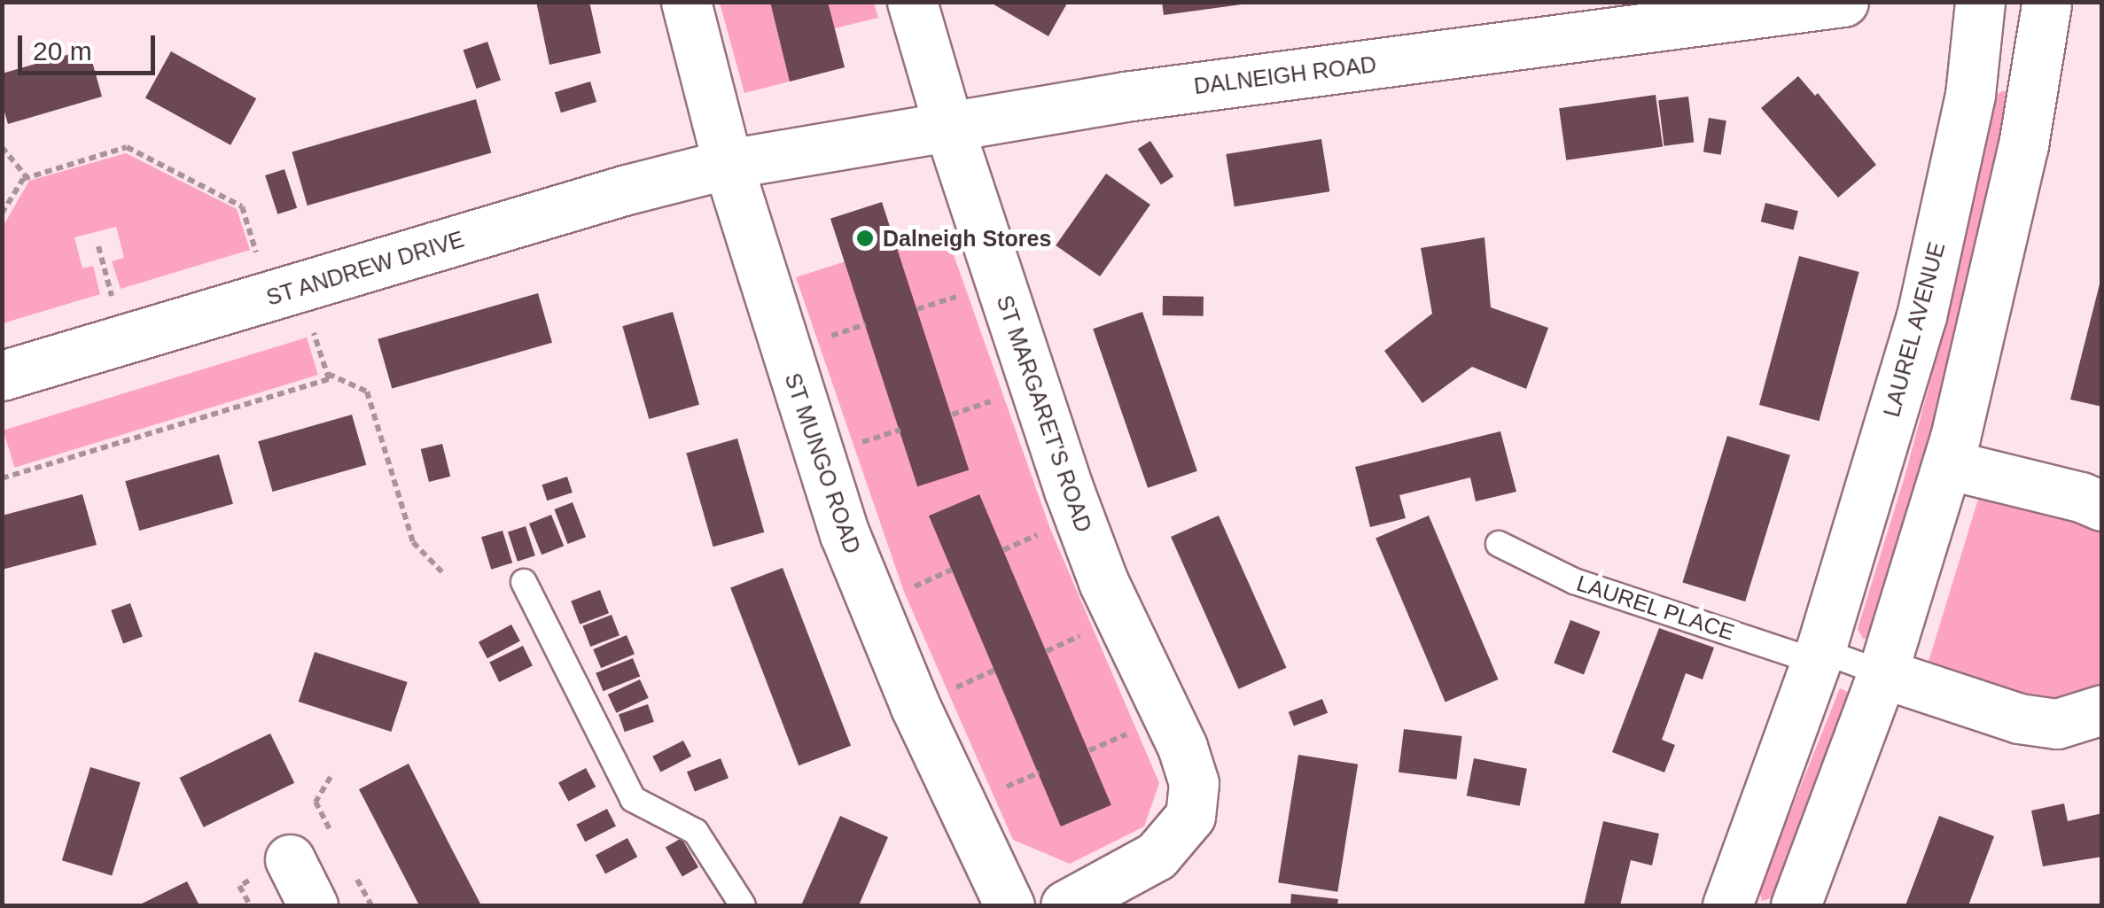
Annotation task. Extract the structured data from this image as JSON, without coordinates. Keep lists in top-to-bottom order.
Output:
{
  "streets": {
    "street": [
      "DALNEIGH ROAD",
      "ST ANDREW DRIVE",
      "LAUREL AVENUE",
      "ST MARGARET'S ROAD",
      "ST MUNGO ROAD"
    ],
    "lane": ["LAUREL PLACE"]
  },
  "crossings": [
    ["DALNEIGH ROAD", "ST ANDREW DRIVE"],
    ["DALNEIGH ROAD", "ST MARGARET'S ROAD"],
    ["DALNEIGH ROAD", "ST MUNGO ROAD"],
    ["ST ANDREW DRIVE", "ST MUNGO ROAD"],
    ["LAUREL AVENUE", "LAUREL PLACE"]
  ],
  "places": ["Dalneigh Stores"],
  "scale_bar": "20 m"
}
